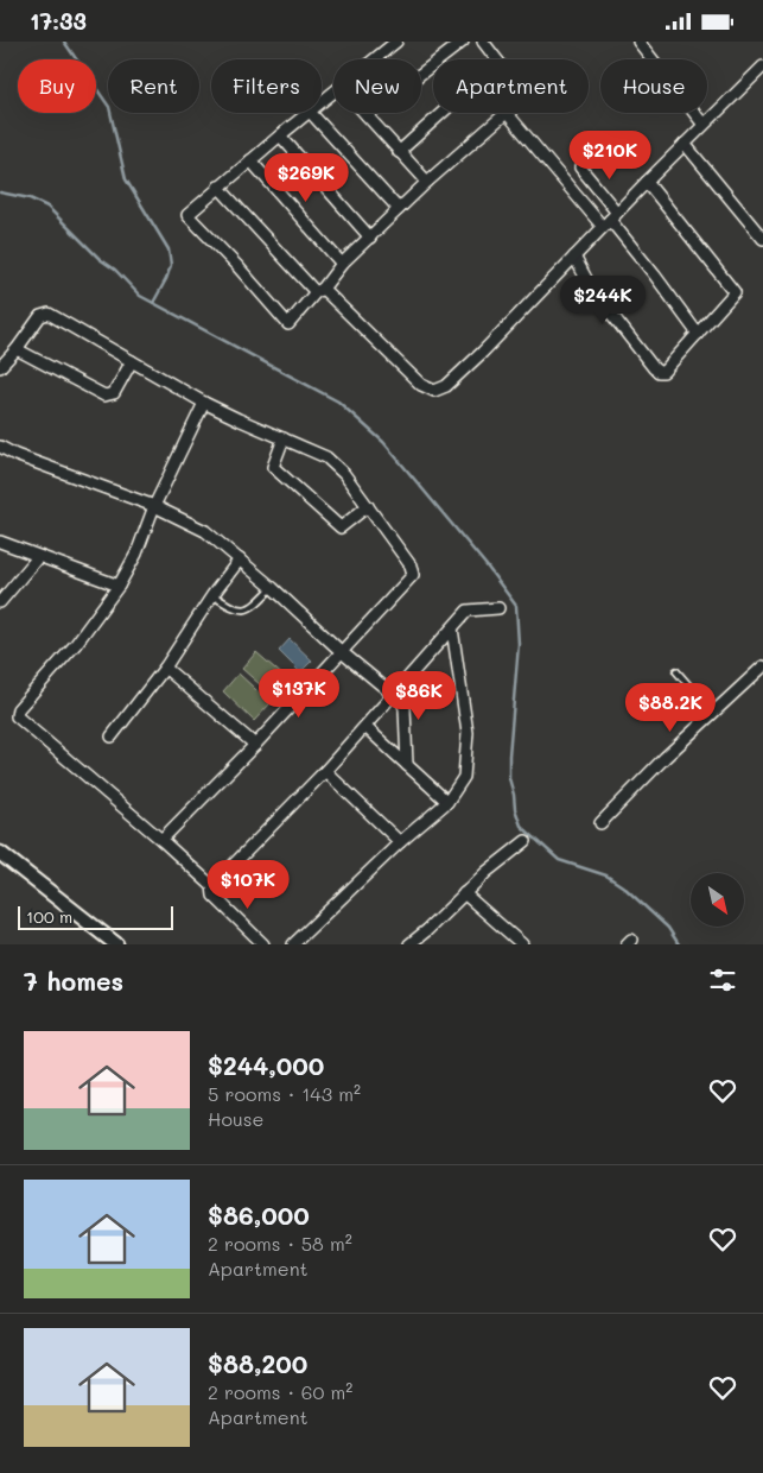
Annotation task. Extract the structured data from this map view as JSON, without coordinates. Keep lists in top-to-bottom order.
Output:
{
  "scale_bar": "100 m",
  "north": "bottom right",
  "page": {
    "status": "17:33",
    "chip": [
      "Buy",
      "Rent",
      "Filters",
      "New",
      "Apartment",
      "House"
    ],
    "price": [
      "$210K",
      "$269K",
      "$244K",
      "$137K",
      "$86K",
      "$88.2K",
      "$107K"
    ],
    "scale": "100 m",
    "heading": "7 homes",
    "list": [
      {
        "name": "$244,000",
        "note": "5 rooms · 143 m² · House"
      },
      {
        "name": "$86,000",
        "note": "2 rooms · 58 m² · Apartment"
      },
      {
        "name": "$88,200",
        "note": "2 rooms · 60 m² · Apartment"
      }
    ]
  }
}
